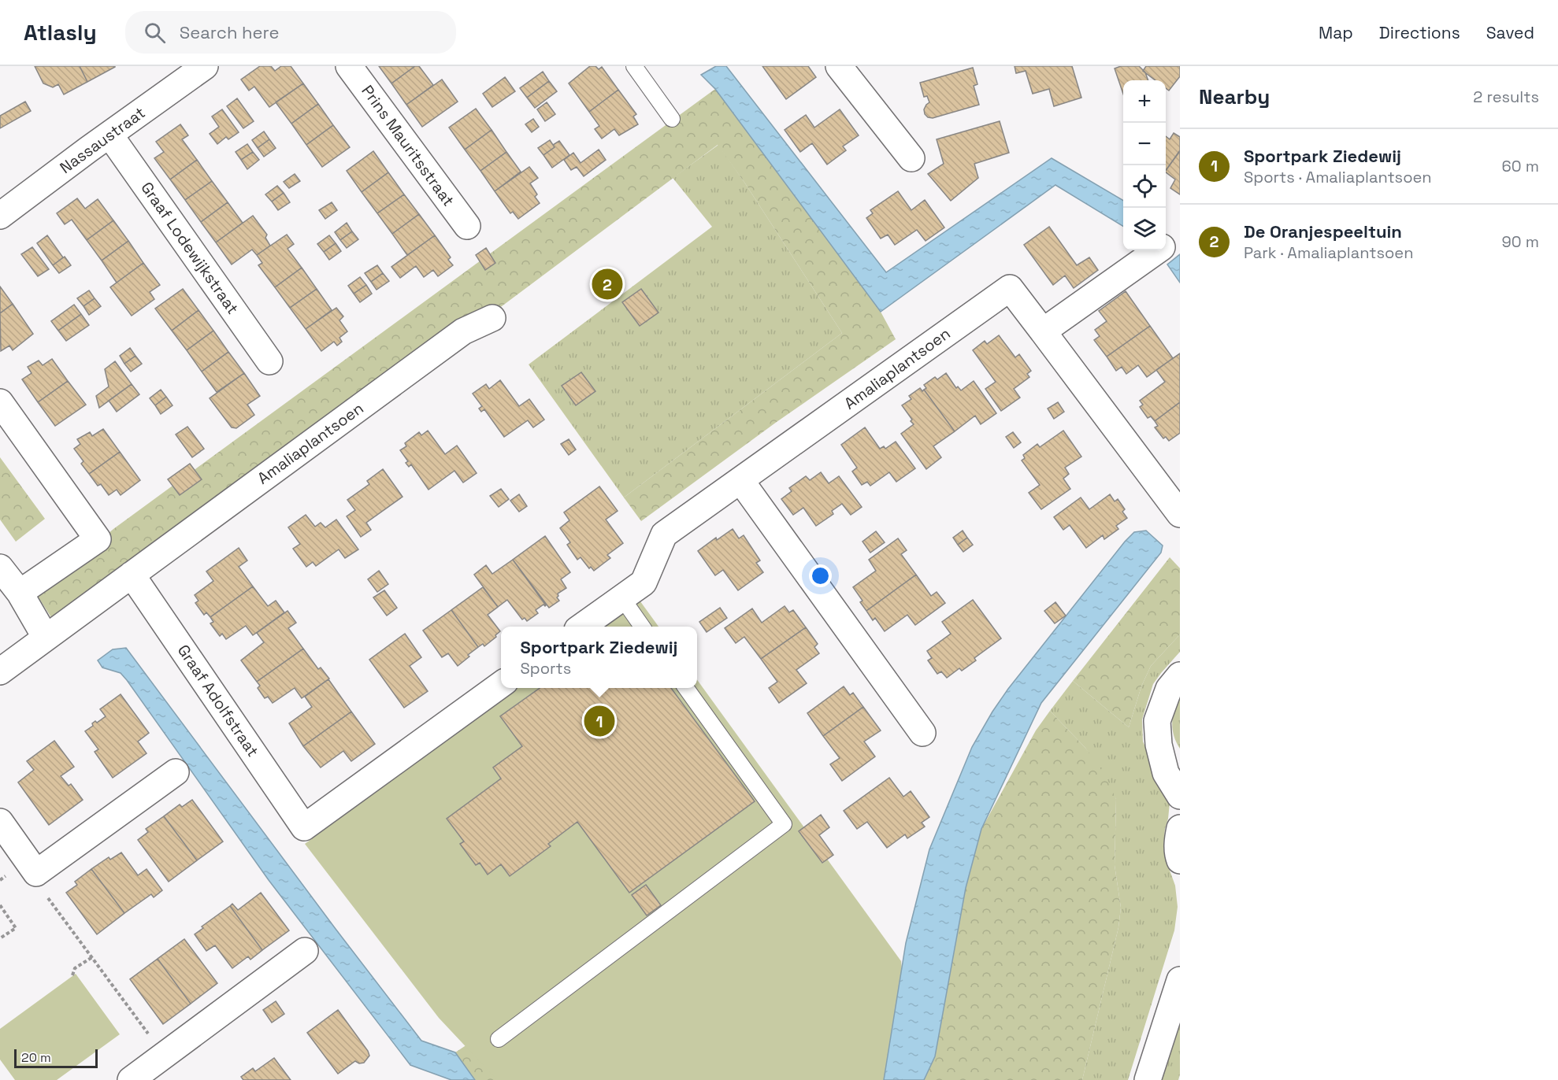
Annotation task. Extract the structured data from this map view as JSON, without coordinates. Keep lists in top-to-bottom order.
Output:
{
  "streets": {
    "street": [
      "Nassaustraat",
      "Prins Mauritsstraat",
      "Graaf Lodewijkstraat",
      "Amaliaplantsoen",
      "Graaf Adolfstraat"
    ]
  },
  "crossings": [
    ["Nassaustraat", "Graaf Lodewijkstraat"],
    ["Amaliaplantsoen", "Graaf Adolfstraat"]
  ],
  "scale_bar": "20 m",
  "page": {
    "header": "Atlasly",
    "search": "Search here",
    "nav": ["Map", "Directions", "Saved"],
    "heading": ["Nearby", "2 results"],
    "map_buttons": ["+", "−"],
    "list": [
      {
        "mark": "1",
        "name": "Sportpark Ziedewij",
        "note": "Sports · Amaliaplantsoen",
        "value": "60 m"
      },
      {
        "mark": "2",
        "name": "De Oranjespeeltuin",
        "note": "Park · Amaliaplantsoen",
        "value": "90 m"
      }
    ],
    "pins": ["2", "1"],
    "popup": ["Sportpark Ziedewij", "Sports"],
    "scale": "20 m"
  }
}
